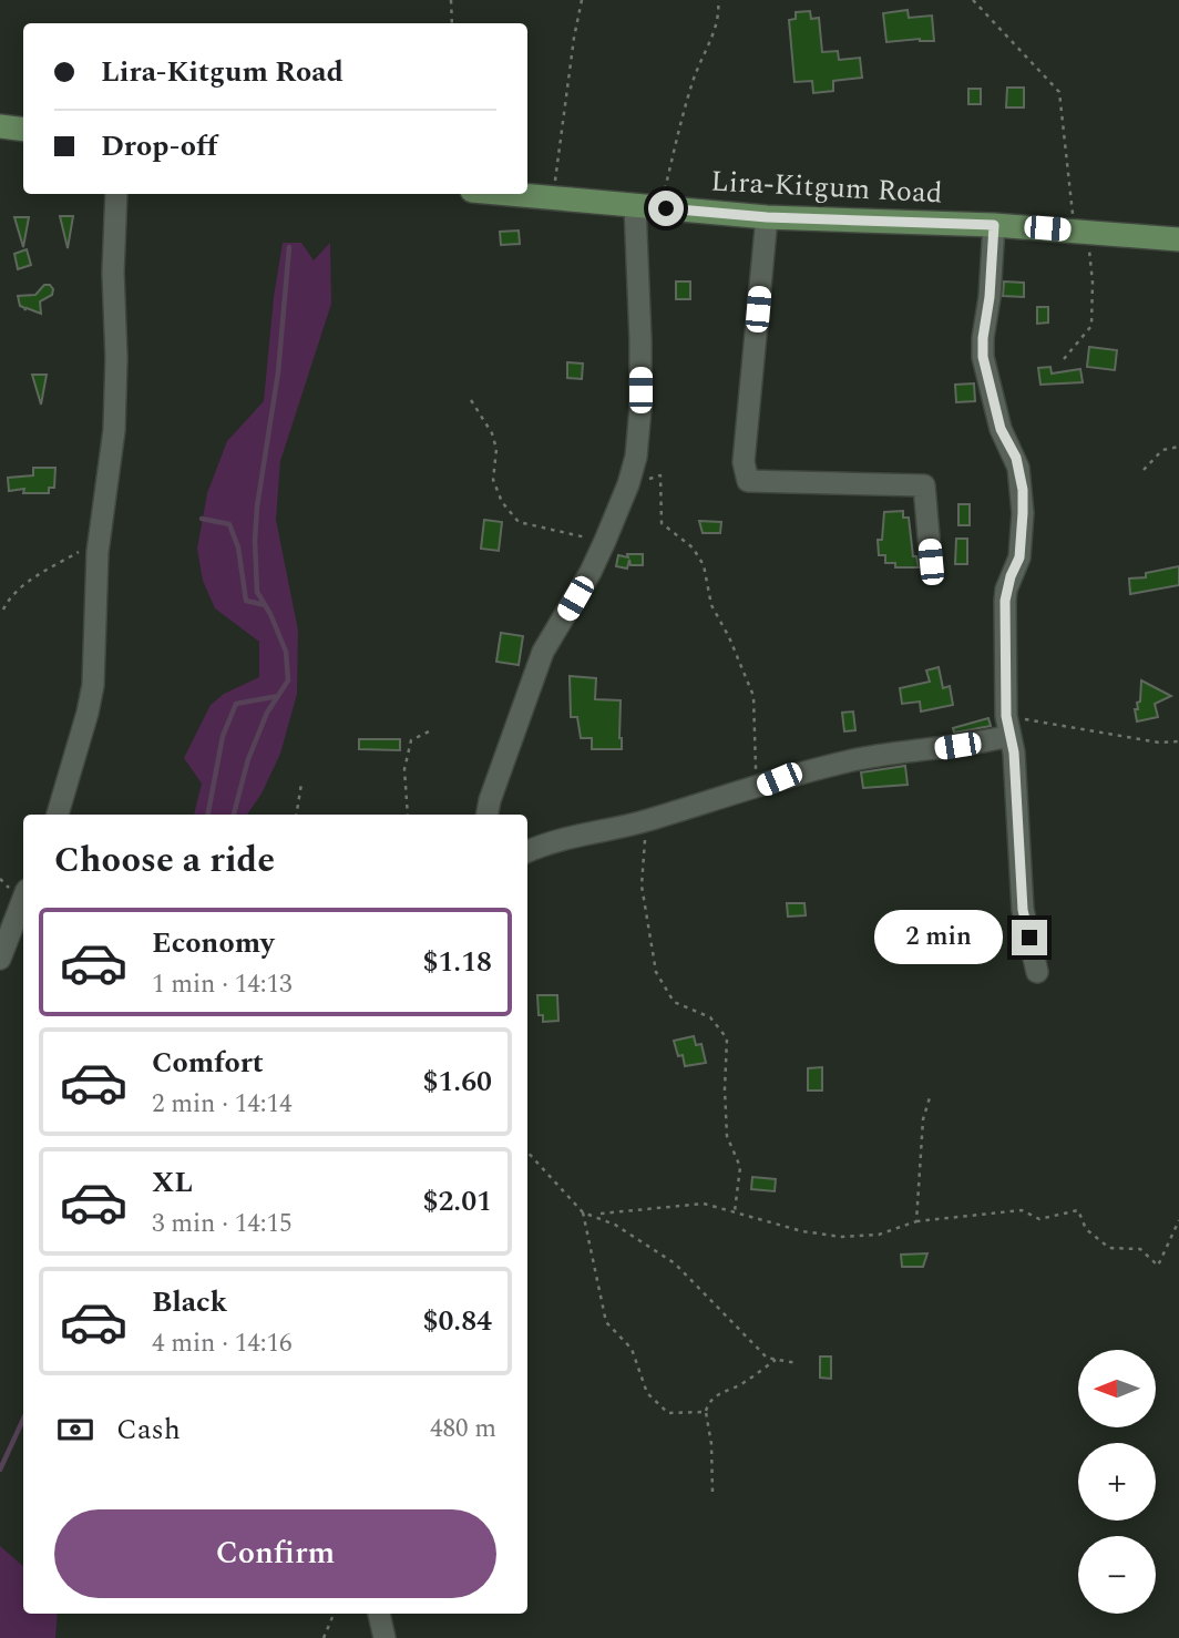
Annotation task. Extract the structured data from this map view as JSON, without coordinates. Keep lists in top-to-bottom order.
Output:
{
  "streets": {
    "main road": ["Lira-Kitgum Road"]
  },
  "north": "left",
  "page": {
    "banner": ["Lira-Kitgum Road", "Drop-off"],
    "heading": "Choose a ride",
    "list": [
      {
        "name": "Economy",
        "note": "1 min · 14:13",
        "value": "$1.18"
      },
      {
        "name": "Comfort",
        "note": "2 min · 14:14",
        "value": "$1.60"
      },
      {
        "name": "XL",
        "note": "3 min · 14:15",
        "value": "$2.01"
      },
      {
        "name": "Black",
        "note": "4 min · 14:16",
        "value": "$0.84"
      }
    ],
    "bubble": "2 min",
    "map_buttons": ["+", "−"],
    "pay": ["Cash", "480 m"],
    "buttons": "Confirm"
  }
}
